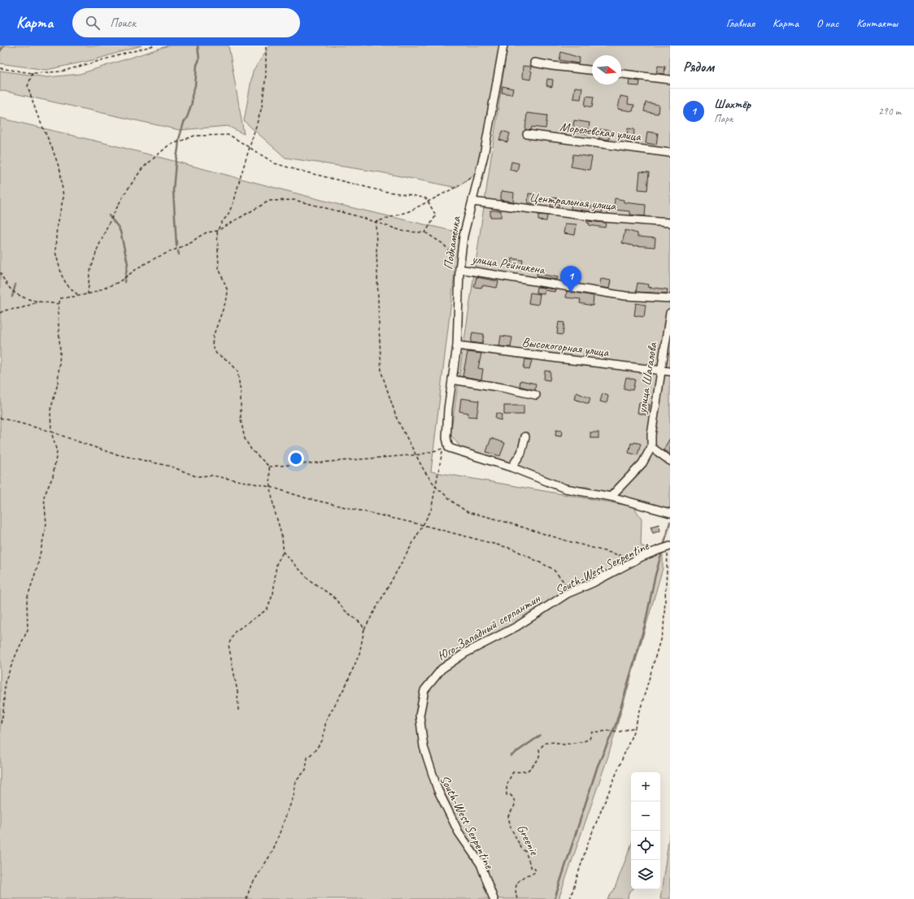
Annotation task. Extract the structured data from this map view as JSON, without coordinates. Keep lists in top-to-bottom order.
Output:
{
  "streets": {
    "street": [
      "Морелевская улица",
      "Центральная улица",
      "Подкаменка",
      "улица Рейникена",
      "Высокогорная улица",
      "улица Шагалова",
      "Юго-Западный серпантин"
    ],
    "path": ["Greenie"]
  },
  "crossings": [
    ["Центральная улица", "Подкаменка"],
    ["Подкаменка", "улица Рейникена"],
    ["Подкаменка", "Высокогорная улица"],
    ["Высокогорная улица", "улица Шагалова"]
  ],
  "north": "right",
  "page": {
    "header": "Карта",
    "search": "Поиск",
    "nav": [
      "Главная",
      "Карта",
      "О нас",
      "Контакты"
    ],
    "heading": "Рядом",
    "list": [
      {
        "mark": "1",
        "name": "Шахтёр",
        "note": "Парк",
        "value": "290 m"
      }
    ],
    "pins": "1",
    "map_buttons": ["+", "−"]
  }
}
